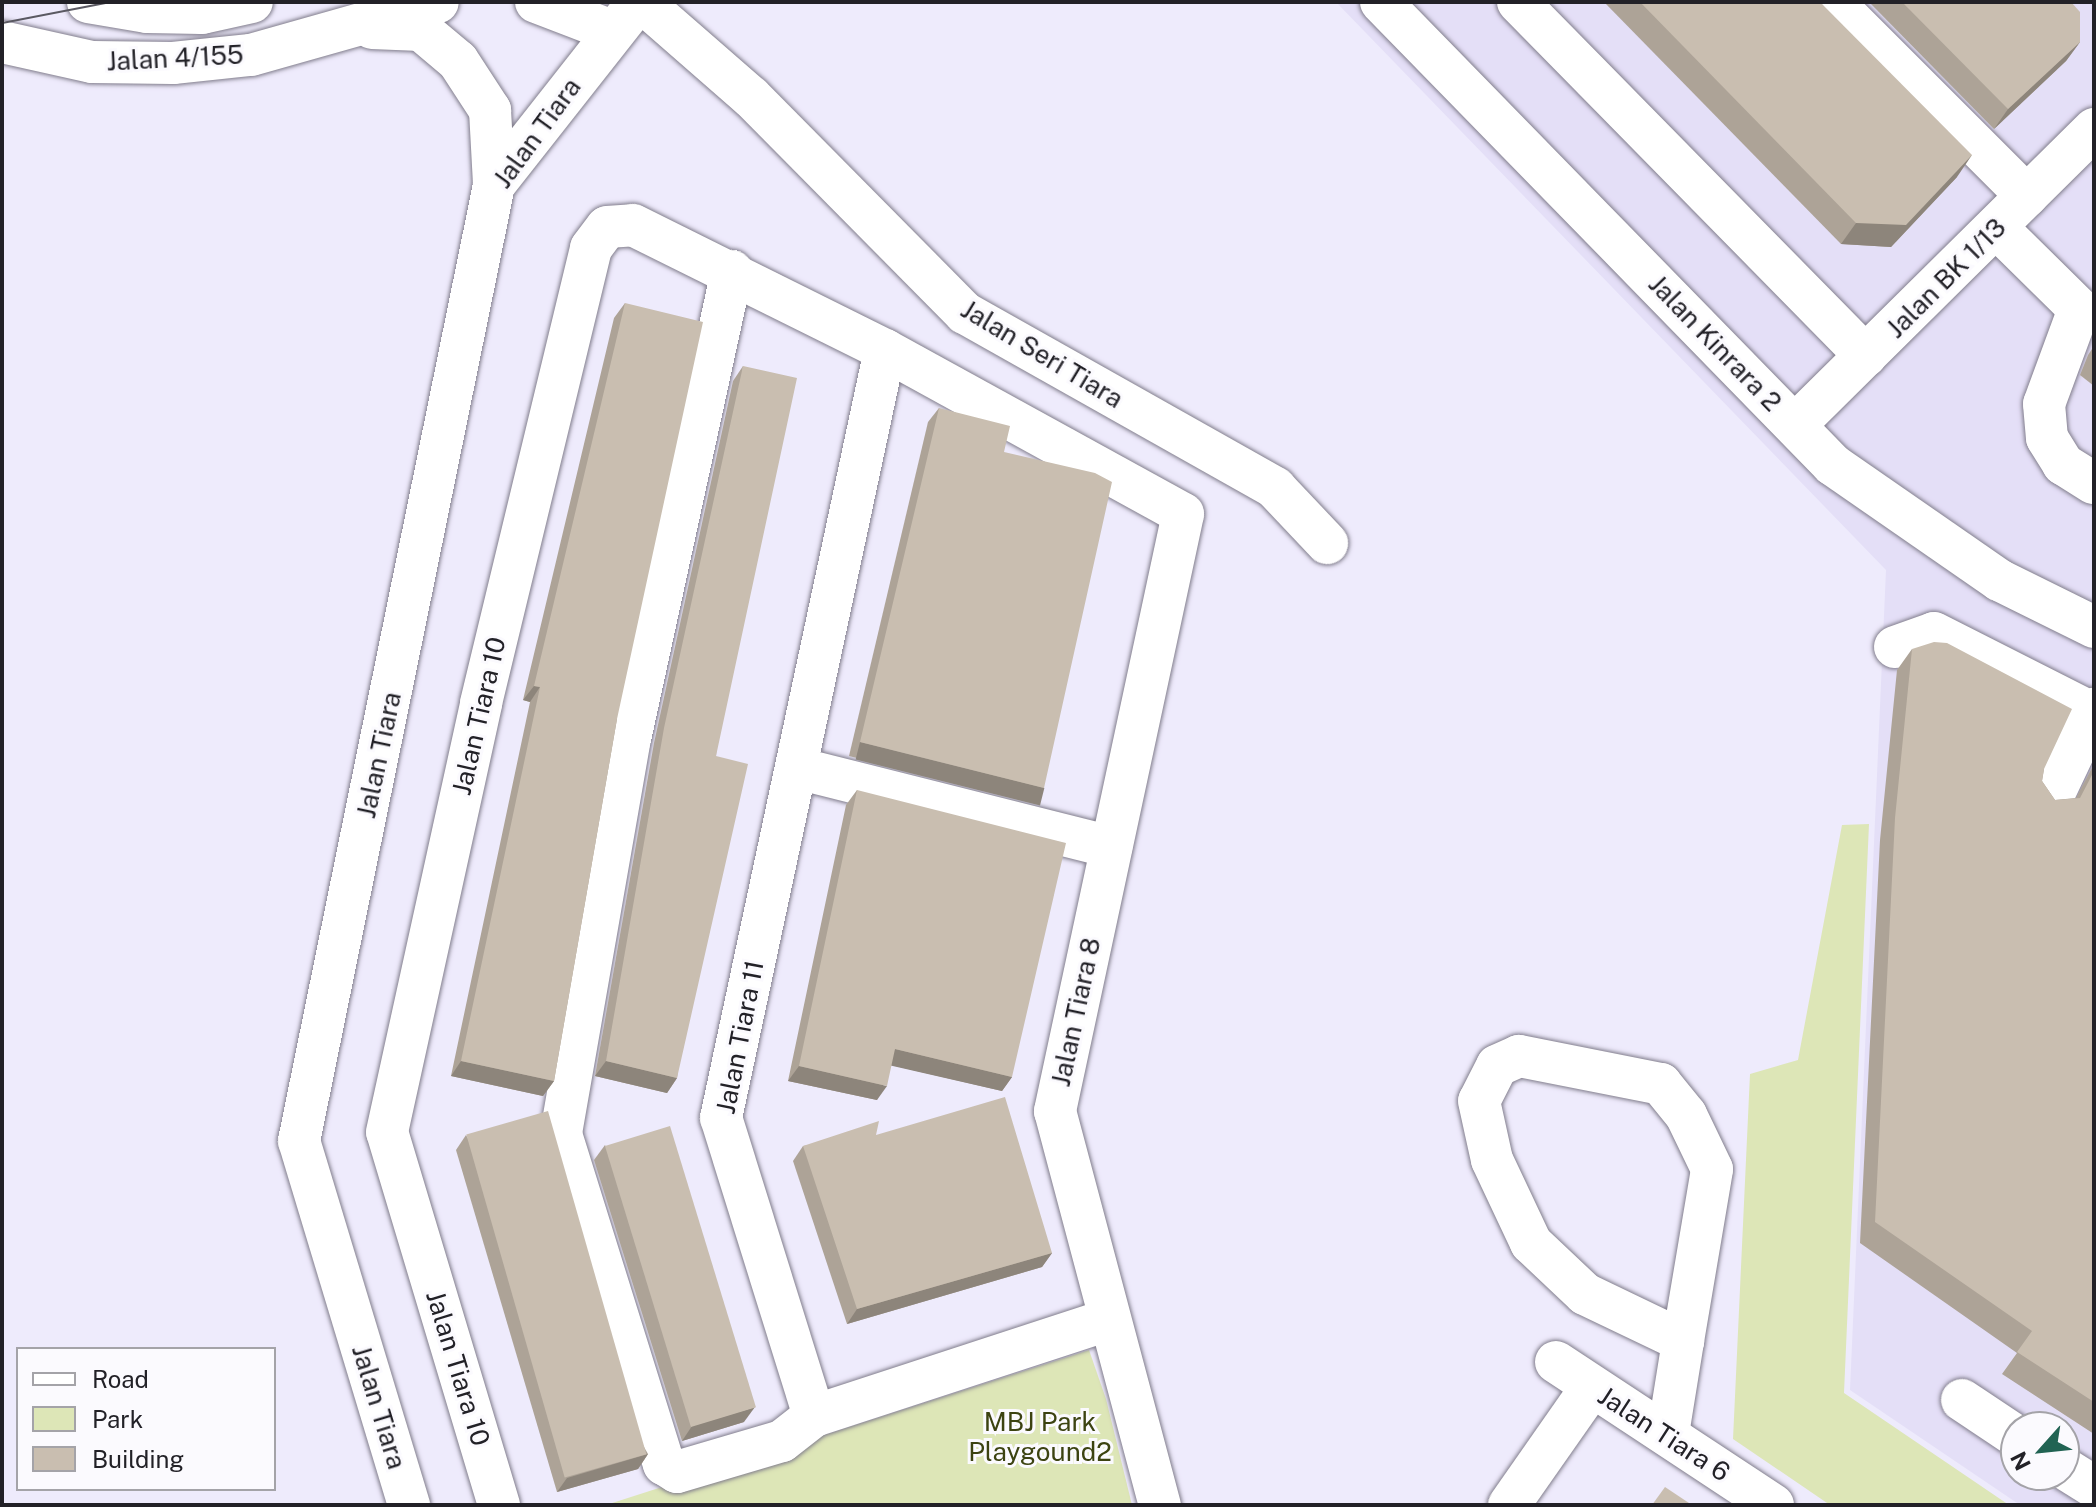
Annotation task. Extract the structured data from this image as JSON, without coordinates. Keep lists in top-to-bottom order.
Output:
{
  "streets": {
    "street": [
      "Jalan 4/155",
      "Jalan Tiara",
      "Jalan BK 1/13",
      "Jalan Kinrara 2",
      "Jalan Seri Tiara",
      "Jalan Tiara 10",
      "Jalan Tiara 8",
      "Jalan Tiara 11",
      "Jalan Tiara 6"
    ]
  },
  "crossings": [
    ["Jalan Tiara", "Jalan Seri Tiara"],
    ["Jalan BK 1/13", "Jalan Kinrara 2"],
    ["Jalan Tiara 10", "Jalan Tiara 8"],
    ["Jalan Tiara 10", "Jalan Tiara 11"]
  ],
  "parks": ["MBJ Park Playgound2"],
  "legend": ["Road", "Park", "Building"],
  "north": "bottom left"
}
